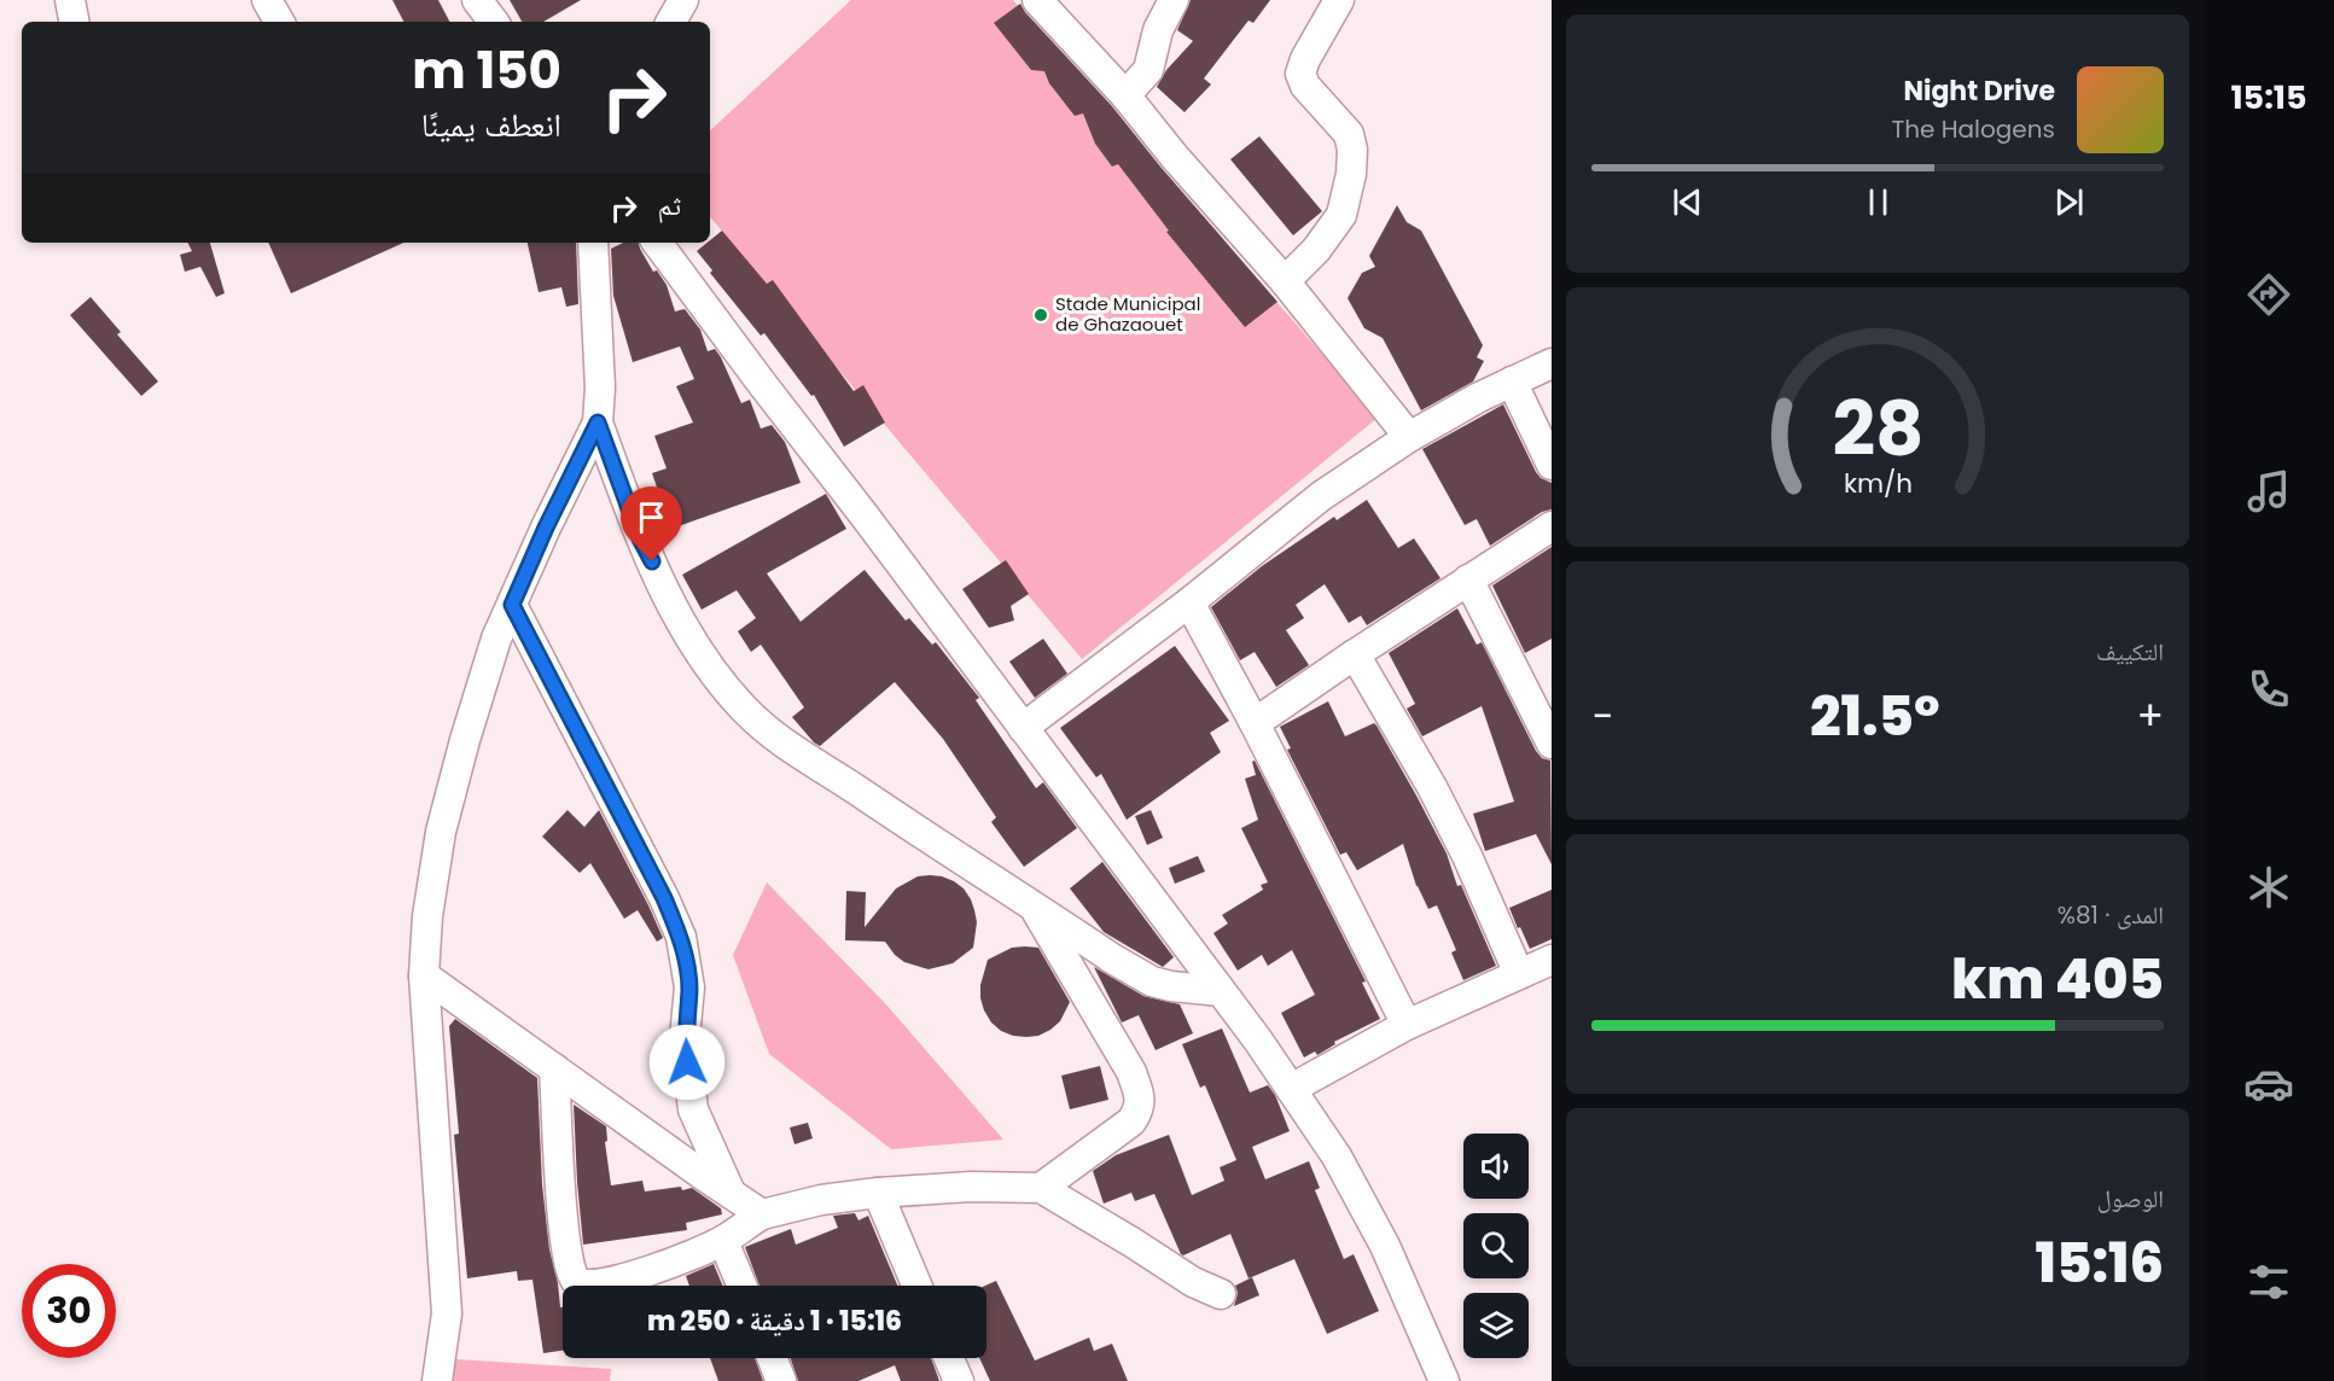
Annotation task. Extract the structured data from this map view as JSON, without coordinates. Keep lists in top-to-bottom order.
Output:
{
  "places": ["Stade Municipal de Ghazaouet"],
  "page": {
    "tabs": "15:15",
    "turn": ["150 m", "انعطف يمينًا"],
    "song": ["Night Drive", "The Halogens"],
    "then": "ثم",
    "tile": [
      "التكييف",
      ["المدى · 81%", "405 km"],
      ["الوصول", "15:16"]
    ],
    "heat": ["−", "21.5°", "+"],
    "limit": "30",
    "trip": "15:16 · 1 دقيقة · 250 m",
    "gauge": ["28", "km/h"]
  }
}
